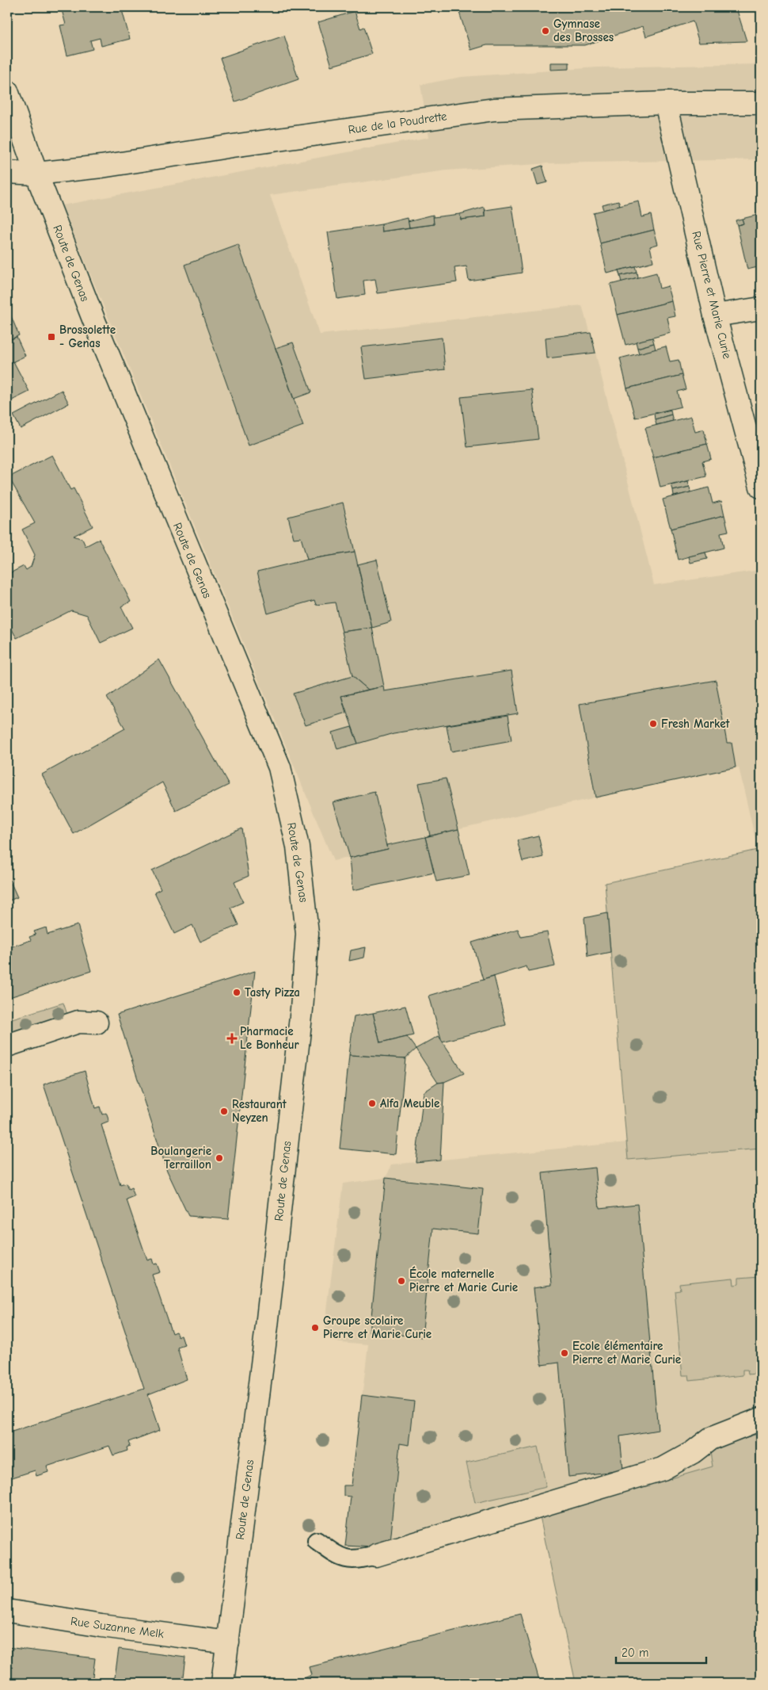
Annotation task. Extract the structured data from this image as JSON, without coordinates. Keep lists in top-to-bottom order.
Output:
{
  "streets": {
    "street": [
      "Rue de la Poudrette",
      "Route de Genas",
      "Rue Pierre et Marie Curie",
      "Rue Suzanne Melk"
    ]
  },
  "crossings": [
    ["Rue de la Poudrette", "Route de Genas"],
    ["Rue de la Poudrette", "Rue Pierre et Marie Curie"],
    ["Route de Genas", "Rue Suzanne Melk"]
  ],
  "places": {
    "other": [
      "Gymnase des Brosses",
      "Fresh Market",
      "Tasty Pizza",
      "Alfa Meuble",
      "Restaurant Neyzen",
      "Boulangerie Terraillon",
      "École maternelle Pierre et Marie Curie",
      "Groupe scolaire Pierre et Marie Curie",
      "Ecole élémentaire Pierre et Marie Curie"
    ],
    "transit": ["Brossolette - Genas"],
    "health": ["Pharmacie Le Bonheur"]
  },
  "scale_bar": "20 m"
}
